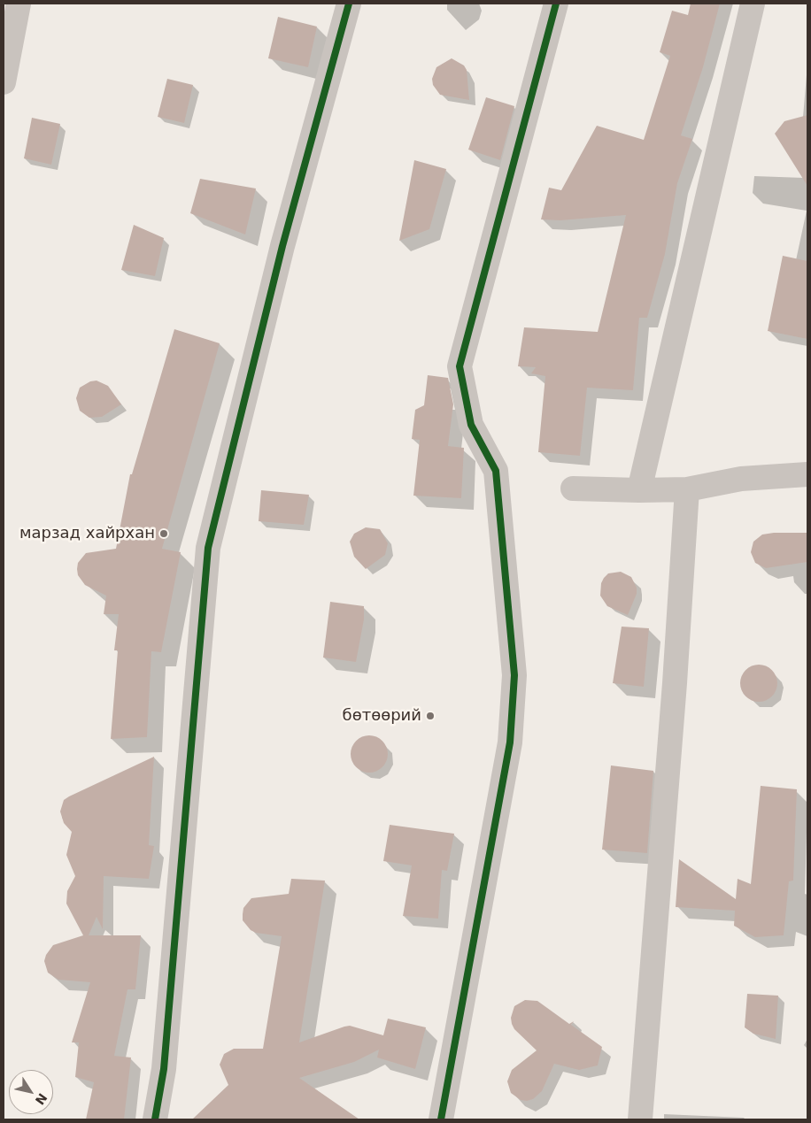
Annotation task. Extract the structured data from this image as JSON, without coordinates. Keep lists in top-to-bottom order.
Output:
{
  "places": ["марзад хайрхан", "бөтөөрий"],
  "north": "bottom right"
}
